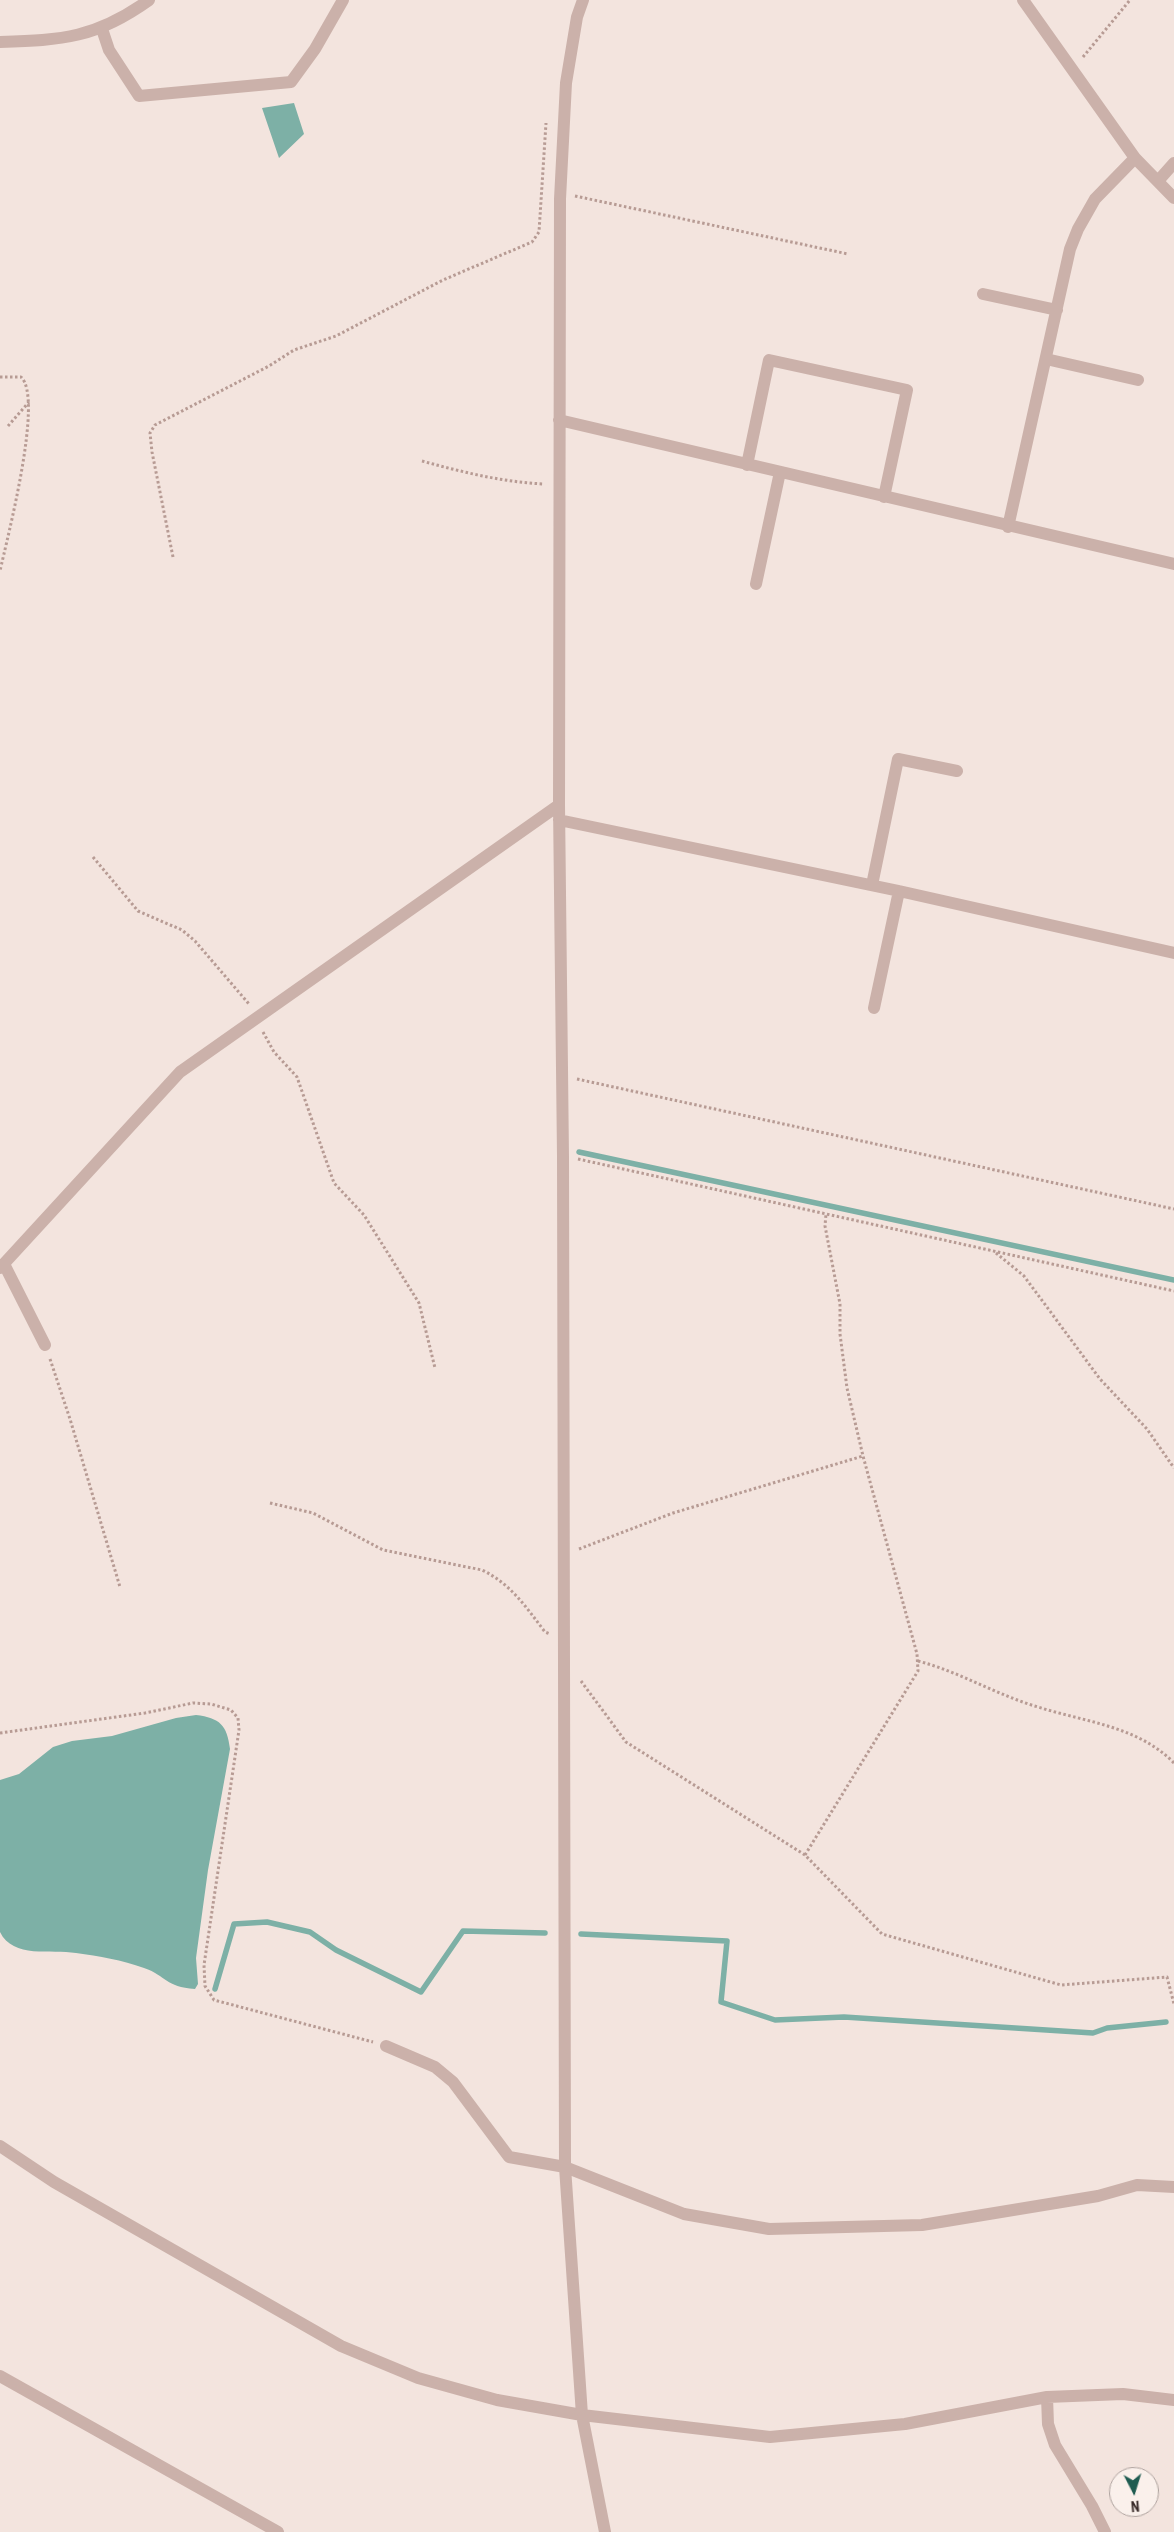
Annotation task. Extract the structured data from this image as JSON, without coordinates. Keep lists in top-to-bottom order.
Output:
{
  "north": "bottom"
}
